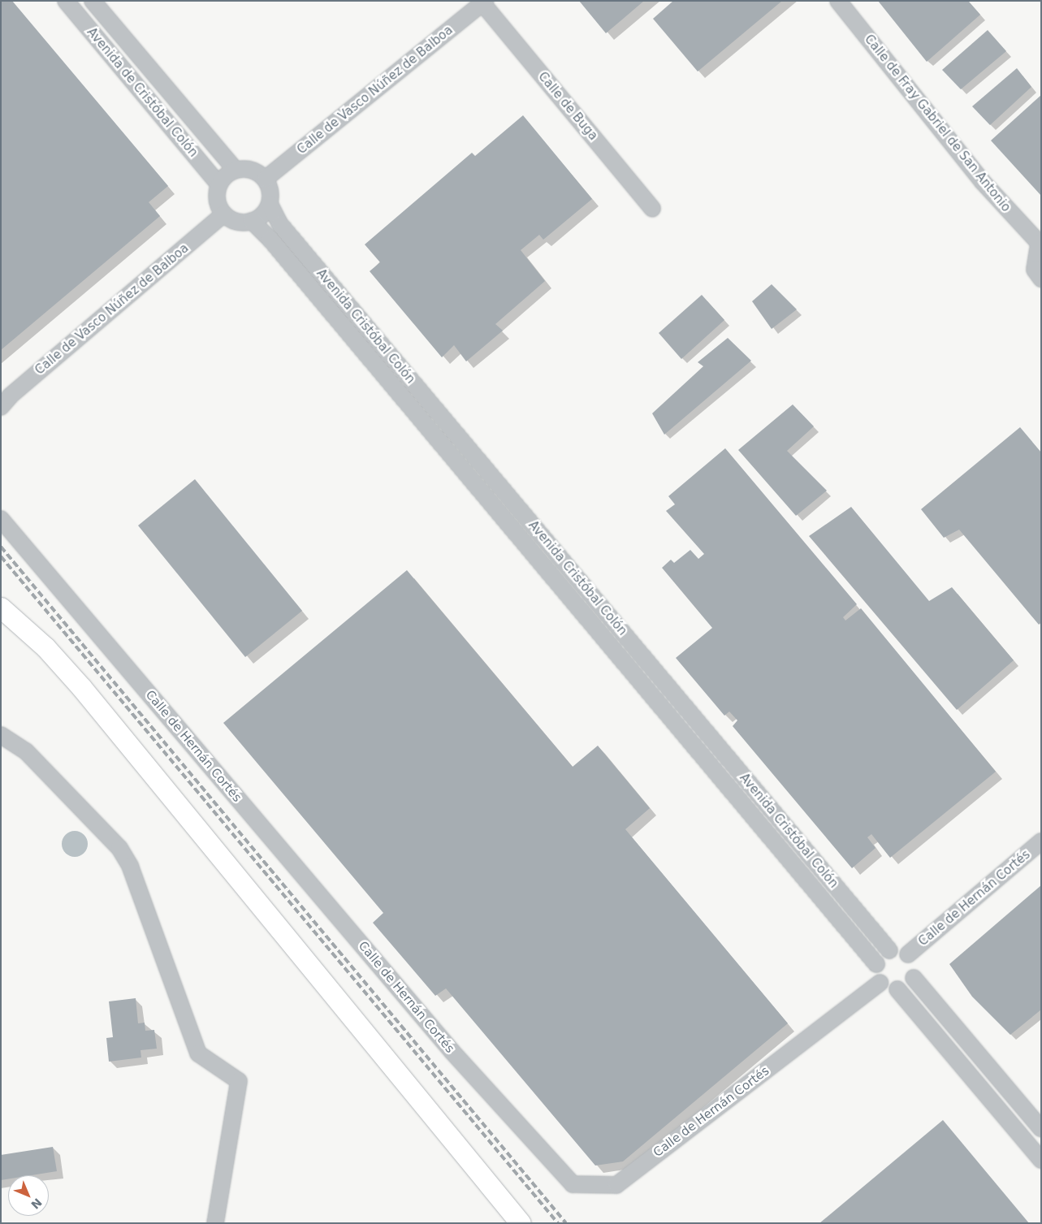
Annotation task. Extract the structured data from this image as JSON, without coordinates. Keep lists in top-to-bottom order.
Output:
{
  "streets": {
    "street": [
      "Calle de Vasco Núñez de Balboa",
      "Avenida de Cristóbal Colón",
      "Calle de Buga",
      "Calle de Fray Gabriel de San Antonio",
      "Avenida Cristóbal Colón",
      "Calle de Hernán Cortés"
    ]
  },
  "crossings": [
    ["Calle de Vasco Núñez de Balboa", "Avenida de Cristóbal Colón"],
    ["Calle de Vasco Núñez de Balboa", "Calle de Buga"],
    ["Calle de Vasco Núñez de Balboa", "Avenida Cristóbal Colón"],
    ["Avenida de Cristóbal Colón", "Avenida Cristóbal Colón"],
    ["Avenida Cristóbal Colón", "Calle de Hernán Cortés"]
  ],
  "north": "bottom right"
}
